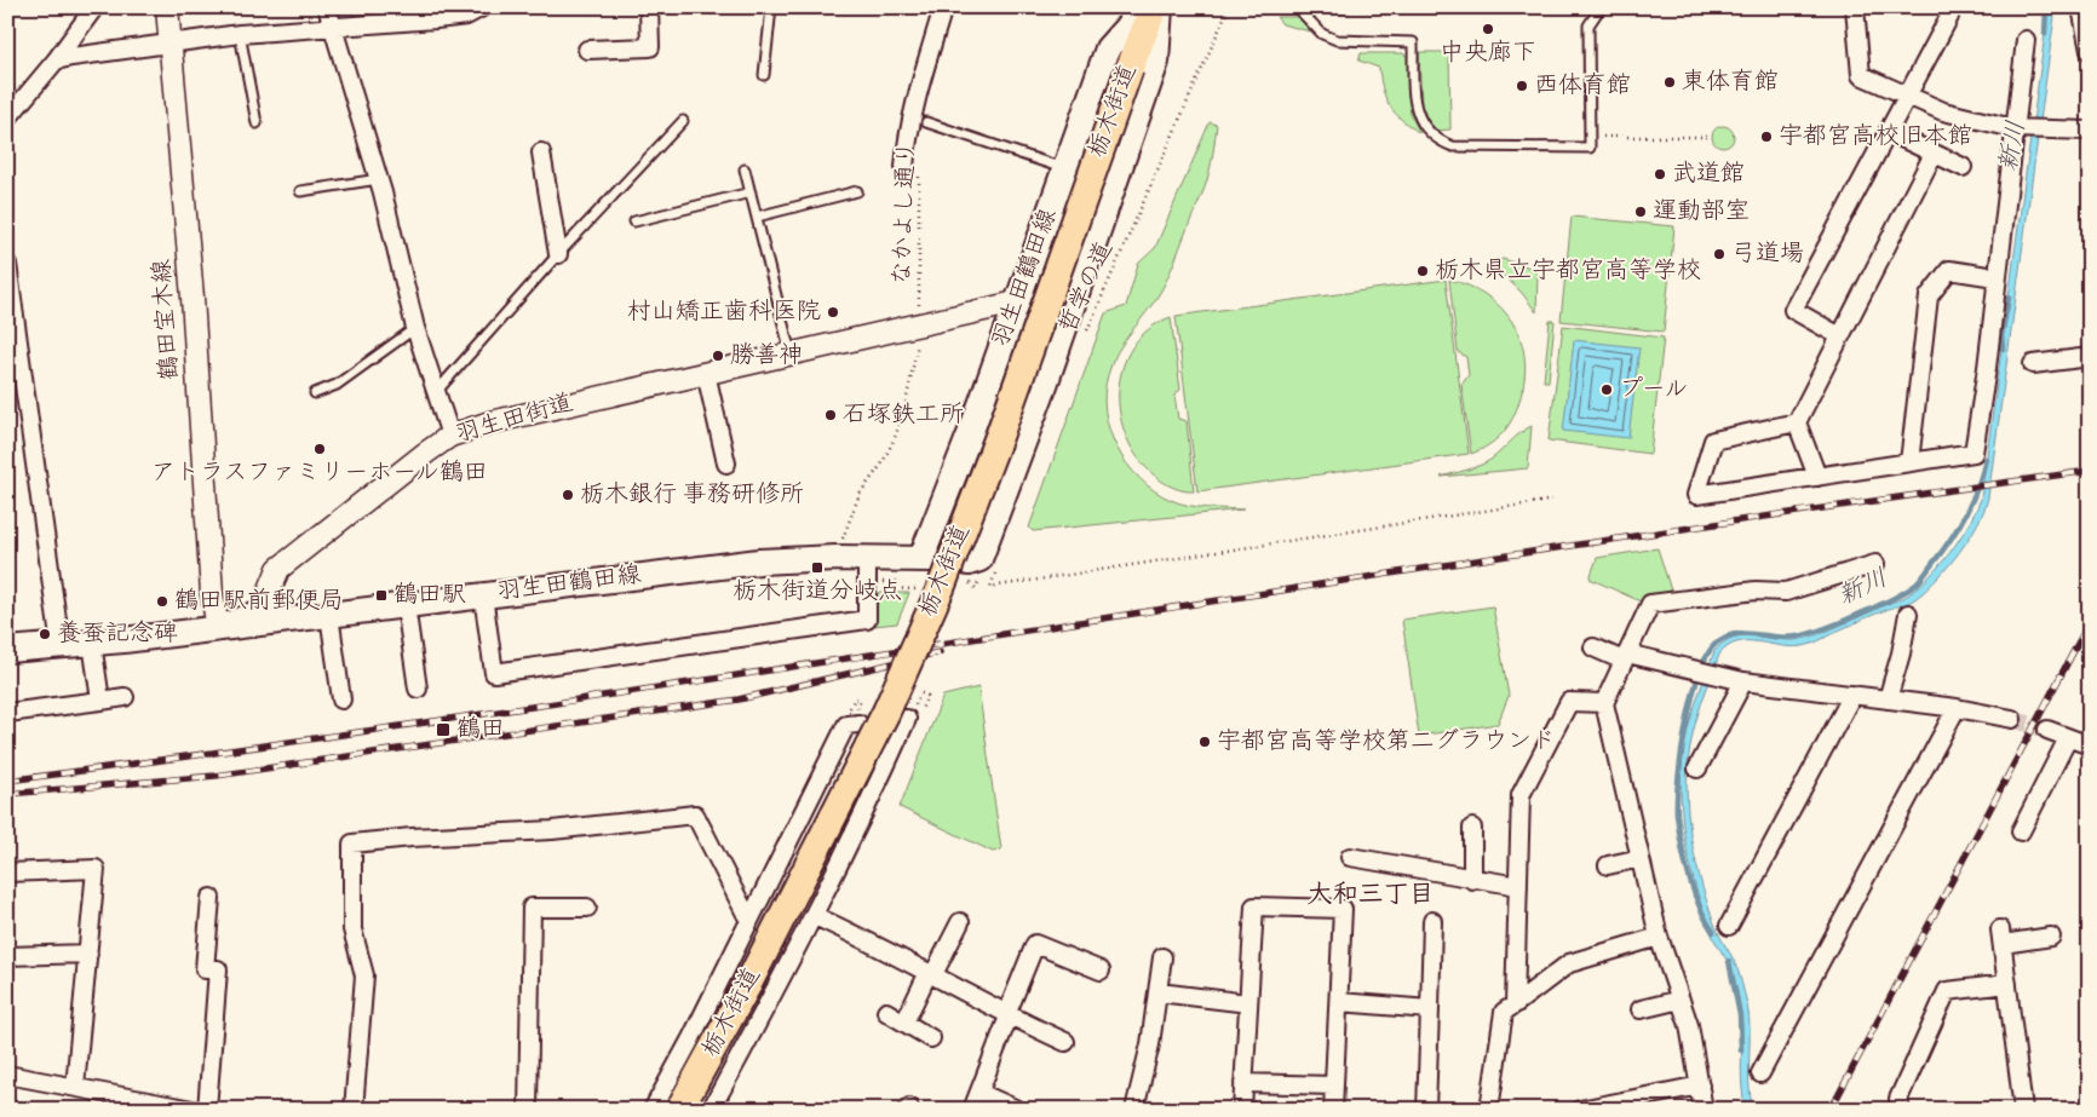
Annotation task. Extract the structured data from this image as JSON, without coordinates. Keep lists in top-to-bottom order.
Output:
{
  "streets": {
    "main road": ["栃木街道", "羽生田鶴田線", "羽生田街道"],
    "street": ["鶴田宝木線"],
    "path": ["なかよし通り", "哲学の道"]
  },
  "crossings": [
    ["羽生田鶴田線", "鶴田宝木線"],
    ["羽生田鶴田線", "羽生田街道"],
    ["鶴田宝木線", "羽生田街道"]
  ],
  "districts": ["大和三丁目"],
  "water": ["新川"],
  "places": {
    "other": [
      "中央廊下",
      "東体育館",
      "西体育館",
      "宇都宮高校旧本館",
      "武道館",
      "運動部室",
      "弓道場",
      "栃木県立宇都宮高等学校",
      "村山矯正歯科医院",
      "勝善神",
      "プール",
      "石塚鉄工所",
      "アトラスファミリーホール鶴田",
      "栃木銀行 事務研修所",
      "鶴田駅前郵便局",
      "養蚕記念碑",
      "宇都宮高等学校第二グラウンド"
    ],
    "transit": ["栃木街道分岐点", "鶴田駅", "鶴田"]
  }
}
